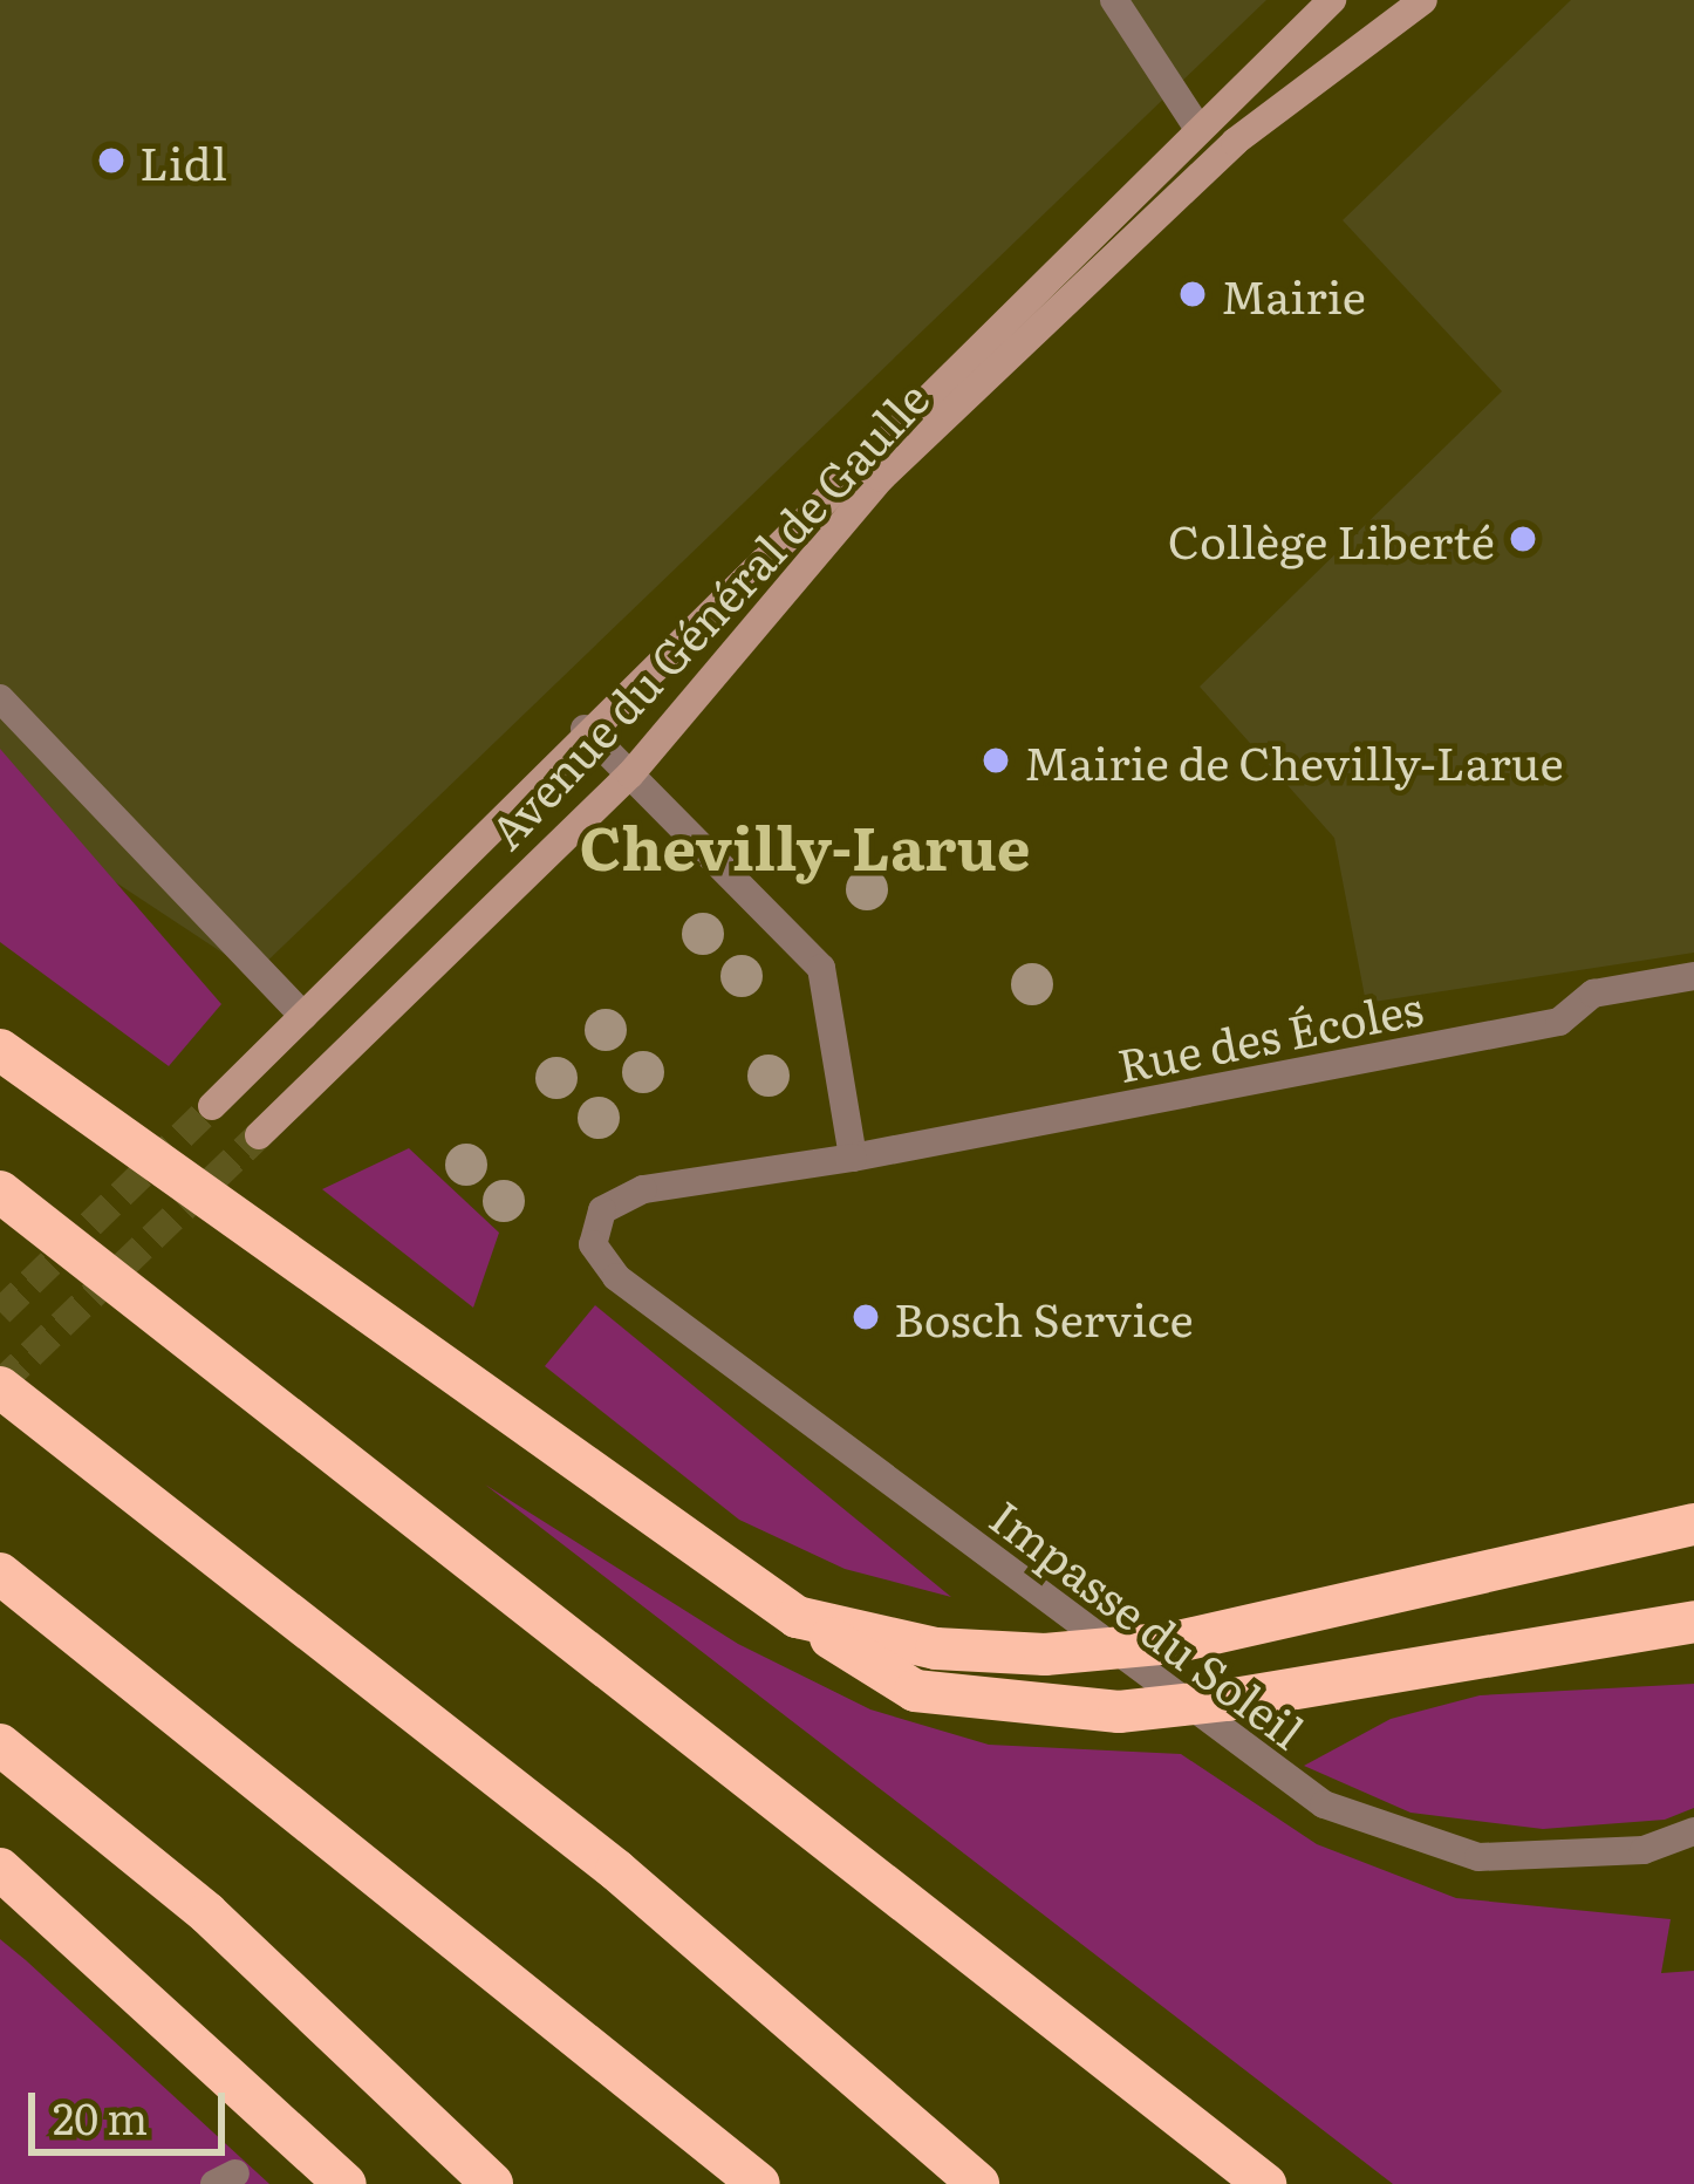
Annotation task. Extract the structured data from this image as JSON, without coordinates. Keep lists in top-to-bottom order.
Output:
{
  "streets": {
    "main road": ["Avenue du Général de Gaulle"],
    "street": ["Rue des Écoles", "Impasse du Soleil"]
  },
  "crossings": [
    ["Rue des Écoles", "Impasse du Soleil"]
  ],
  "districts": ["Chevilly-Larue"],
  "places": [
    "Lidl",
    "Mairie",
    "Collège Liberté",
    "Mairie de Chevilly-Larue",
    "Bosch Service"
  ],
  "scale_bar": "20 m"
}
